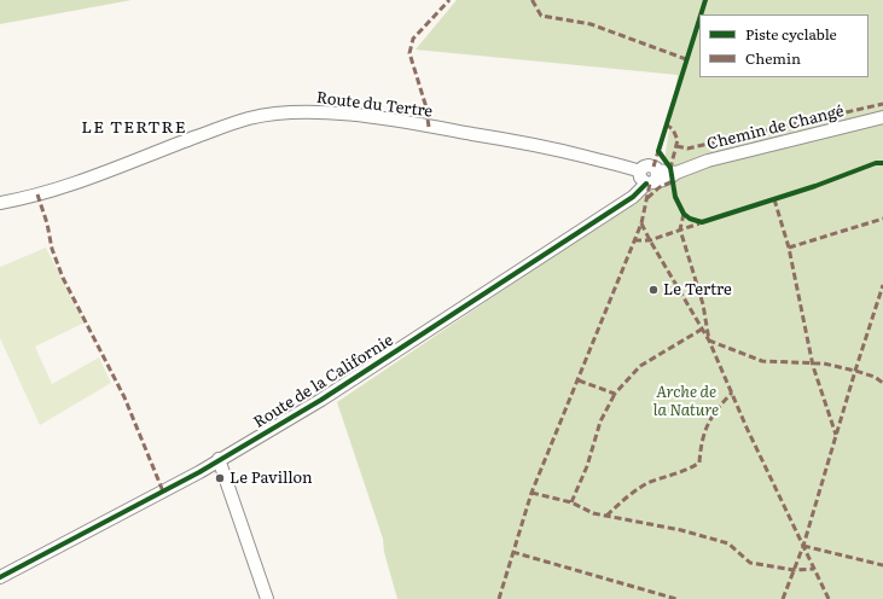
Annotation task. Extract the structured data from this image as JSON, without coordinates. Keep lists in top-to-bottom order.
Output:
{
  "streets": {
    "street": ["Route du Tertre", "Chemin de Changé", "Route de la Californie"]
  },
  "crossings": [
    ["Route du Tertre", "Chemin de Changé"],
    ["Route du Tertre", "Route de la Californie"],
    ["Chemin de Changé", "Route de la Californie"]
  ],
  "districts": ["LE TERTRE"],
  "parks": ["Arche de la Nature"],
  "places": ["Le Tertre", "Le Pavillon"],
  "legend": ["Piste cyclable", "Chemin"]
}
